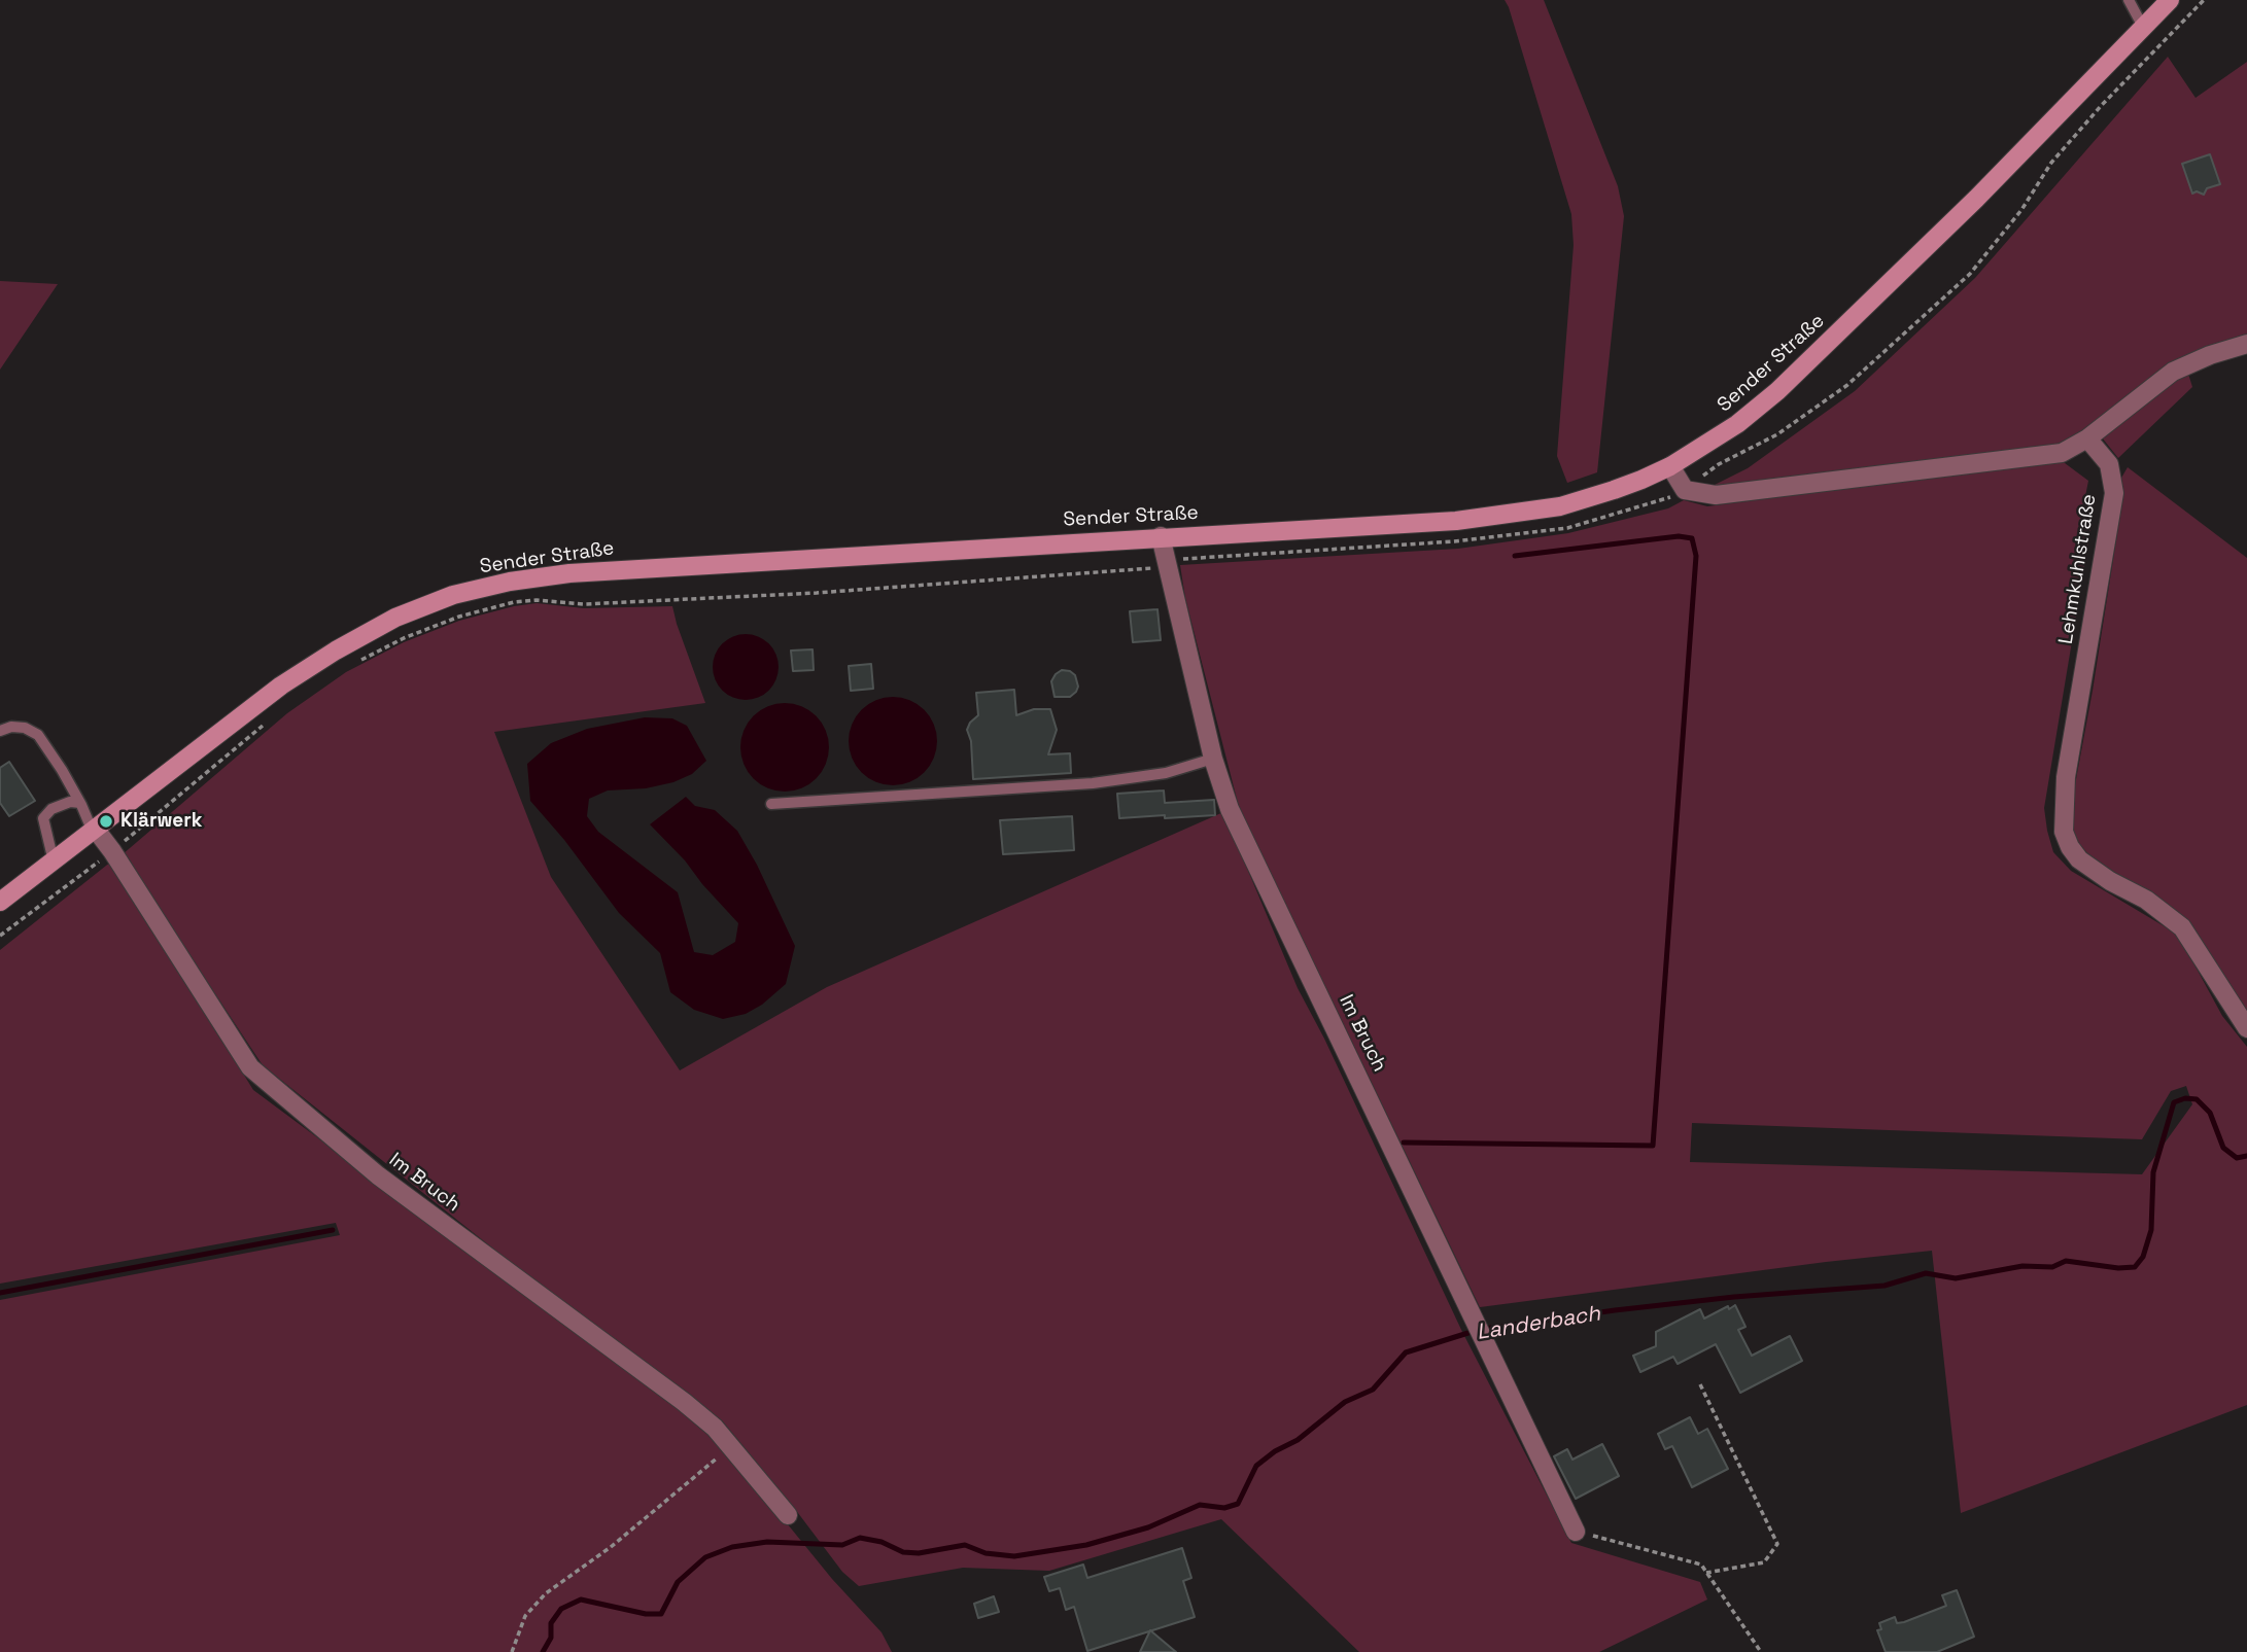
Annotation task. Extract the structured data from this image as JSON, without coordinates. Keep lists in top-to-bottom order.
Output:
{
  "streets": {
    "main road": ["Sender Straße"],
    "street": ["Lehmkuhlstraße", "Im Bruch"]
  },
  "crossings": [
    ["Sender Straße", "Im Bruch"]
  ],
  "water": ["Landerbach"],
  "places": ["Klärwerk"]
}
